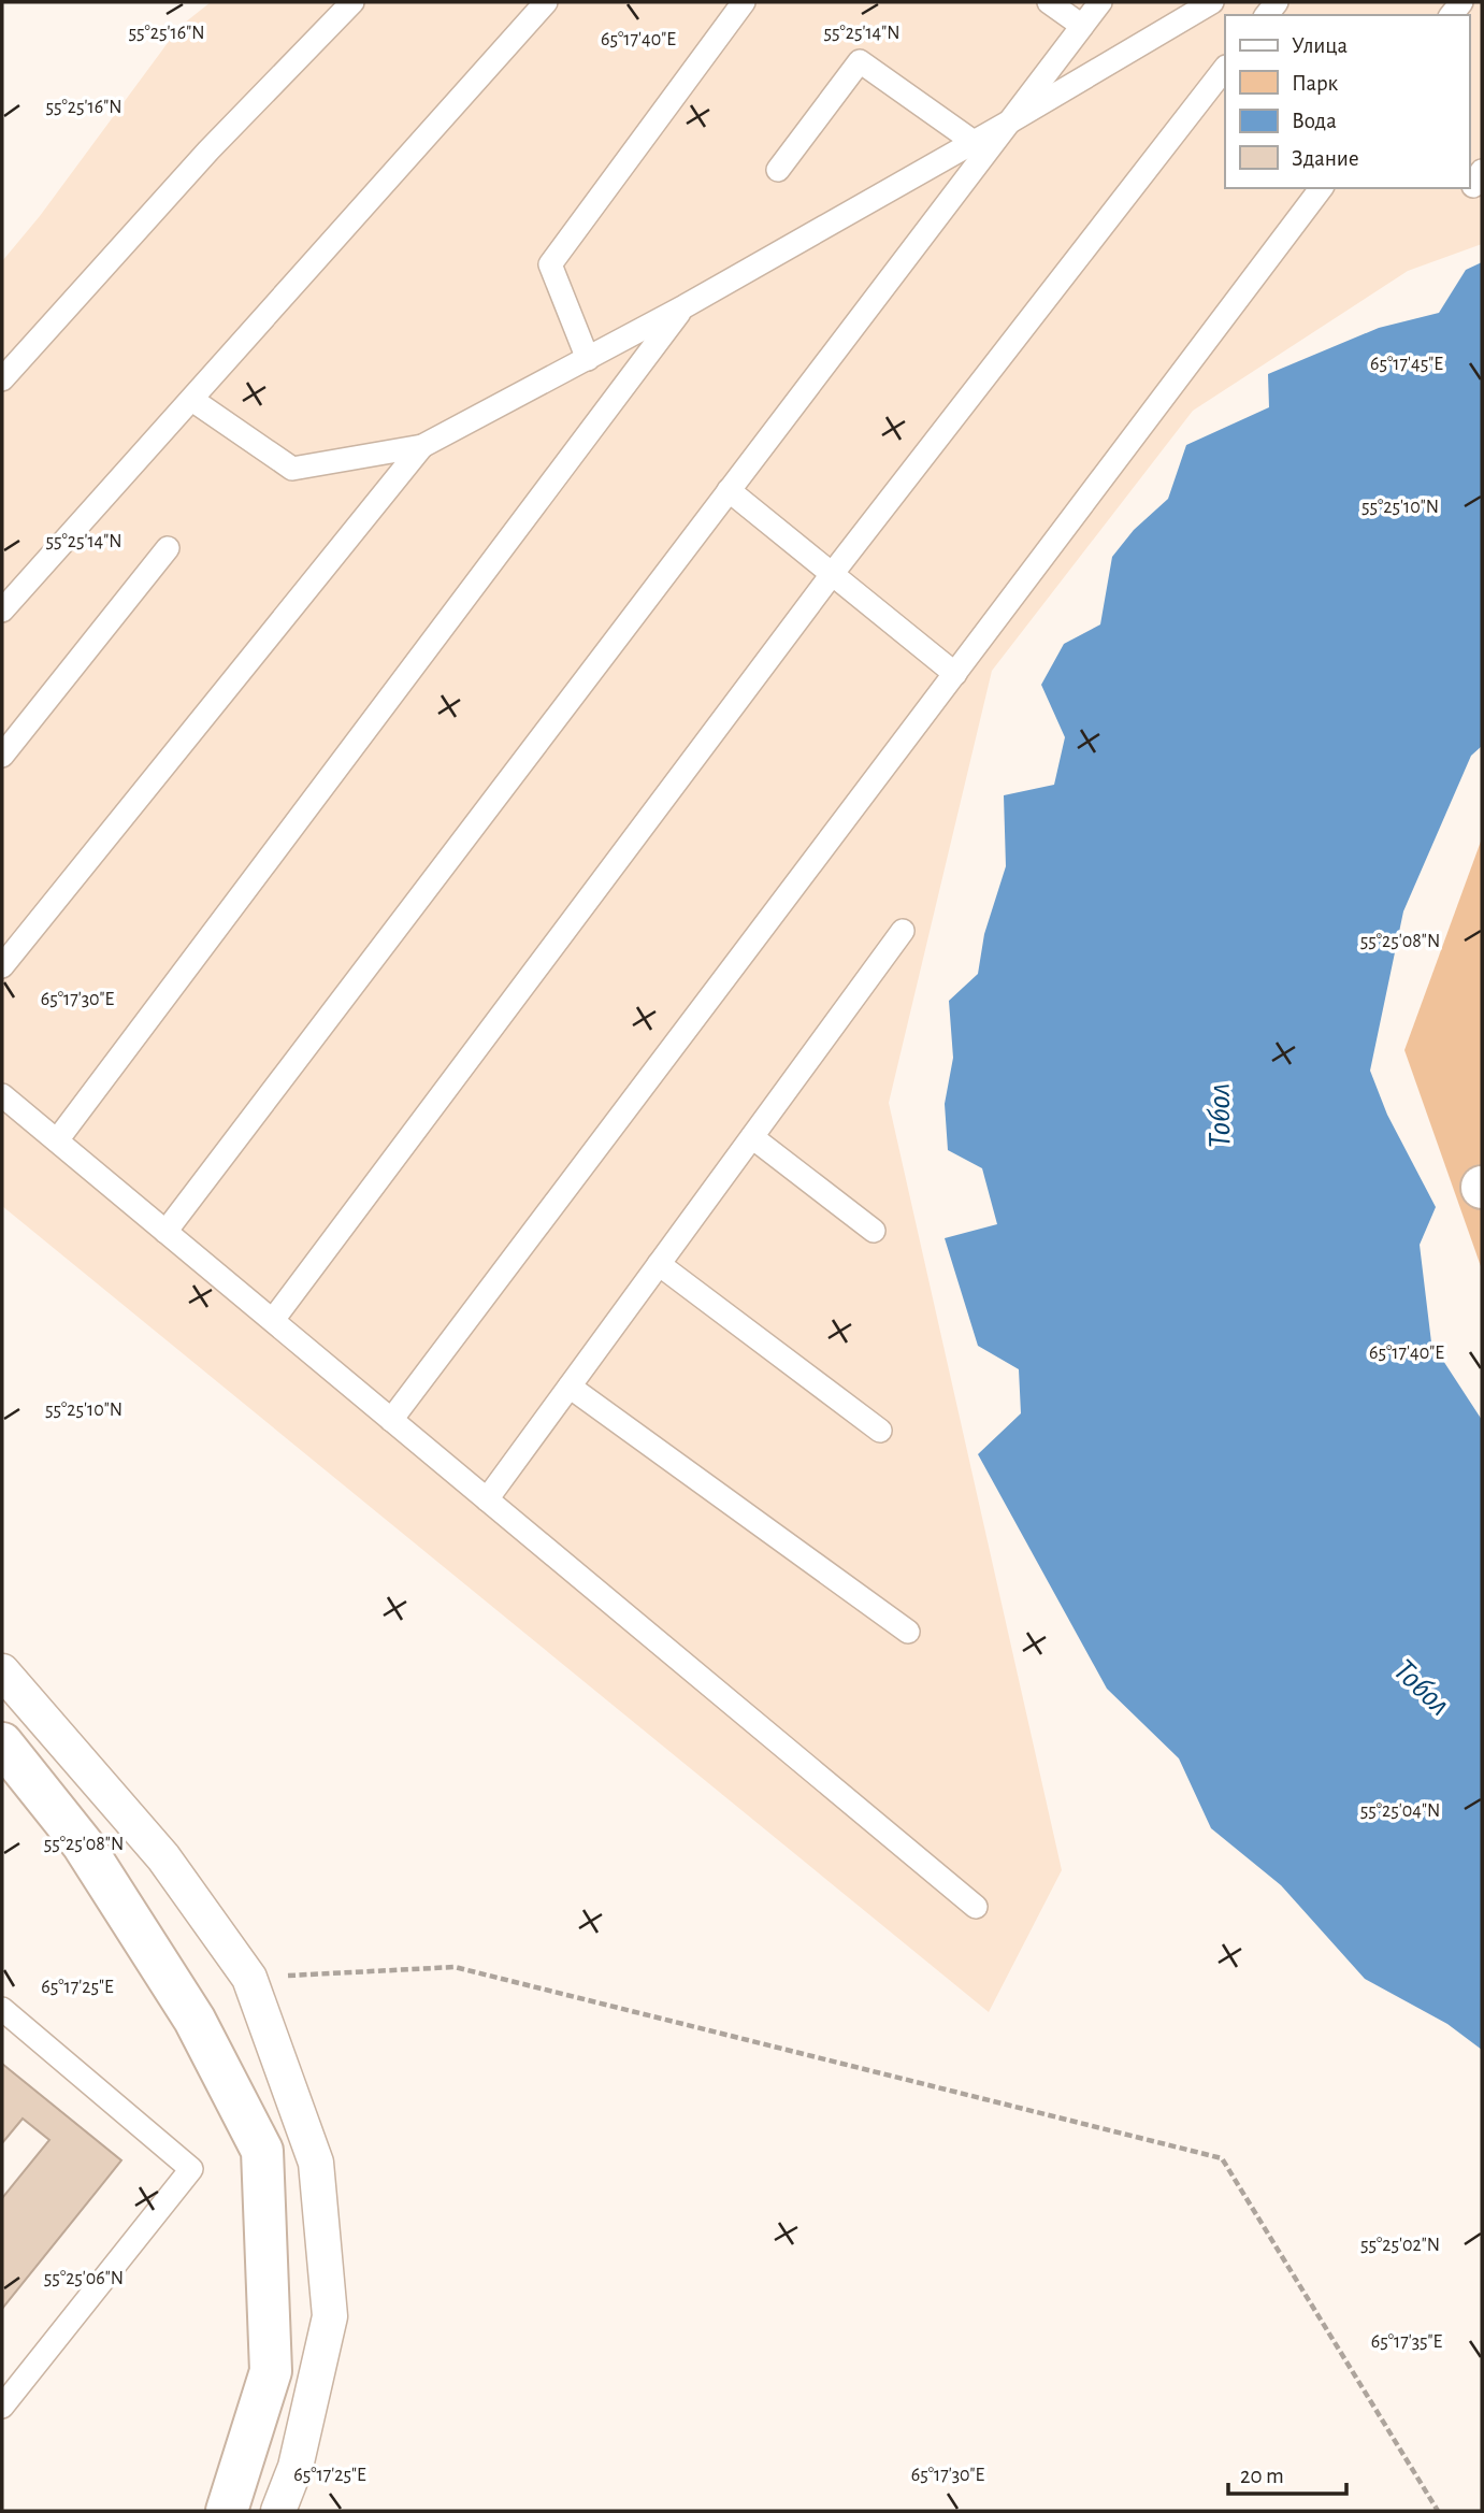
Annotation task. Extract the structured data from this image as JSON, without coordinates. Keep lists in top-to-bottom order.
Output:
{
  "water": ["Тобол"],
  "legend": [
    "Улица",
    "Парк",
    "Вода",
    "Здание"
  ],
  "scale_bar": "20 m",
  "coordinates": [
    "55°25'16\"N",
    "55°25'14\"N",
    "65°17'40\"E",
    "65°17'45\"E",
    "55°25'10\"N",
    "55°25'08\"N",
    "65°17'30\"E",
    "55°25'04\"N",
    "65°17'25\"E",
    "55°25'02\"N",
    "55°25'06\"N",
    "65°17'35\"E"
  ]
}
